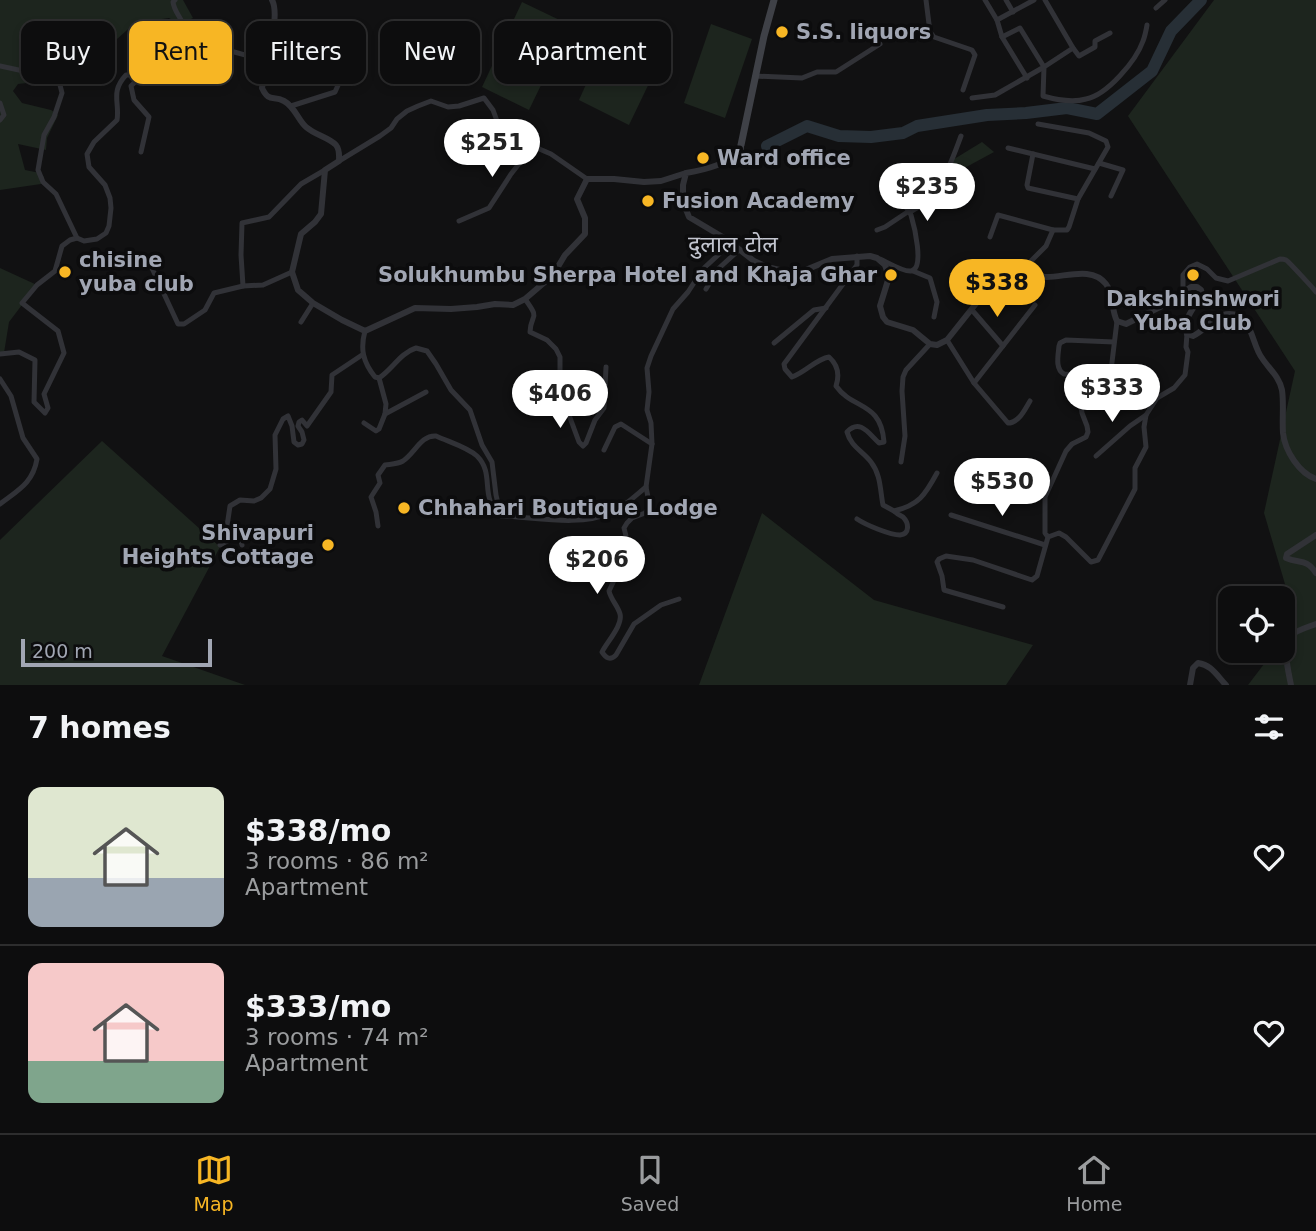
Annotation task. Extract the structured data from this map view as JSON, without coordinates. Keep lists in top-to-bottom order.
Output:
{
  "districts": ["दुलाल टोल"],
  "places": [
    "S.S. liquors",
    "Ward office",
    "Fusion Academy",
    "chisine yuba club",
    "Solukhumbu Sherpa Hotel and Khaja Ghar",
    "Dakshinshwori Yuba Club",
    "Chhahari Boutique Lodge",
    "Shivapuri Heights Cottage"
  ],
  "scale_bar": "200 m",
  "page": {
    "chip": [
      "Buy",
      "Rent",
      "Filters",
      "New",
      "Apartment"
    ],
    "price": [
      "$251",
      "$235",
      "$338",
      "$333",
      "$406",
      "$530",
      "$206"
    ],
    "scale": "200 m",
    "heading": "7 homes",
    "list": [
      {
        "name": "$338/mo",
        "note": "3 rooms · 86 m² · Apartment"
      },
      {
        "name": "$333/mo",
        "note": "3 rooms · 74 m² · Apartment"
      }
    ],
    "tabs": ["Map", "Saved", "Home"]
  }
}
